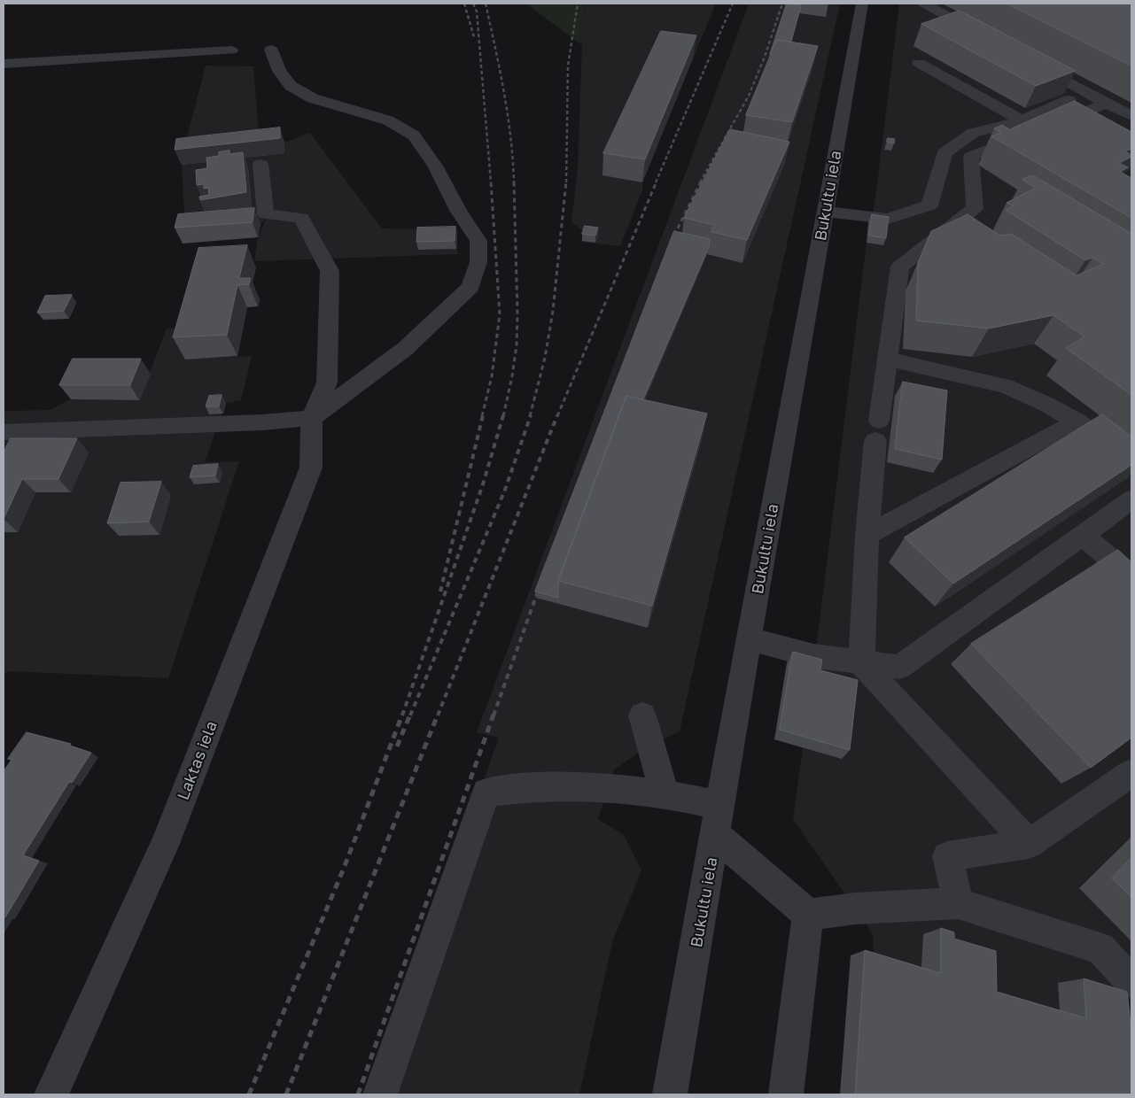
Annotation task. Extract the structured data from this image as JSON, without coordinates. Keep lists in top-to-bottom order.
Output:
{
  "streets": {
    "street": ["Bukultu iela", "Laktas iela"]
  }
}
